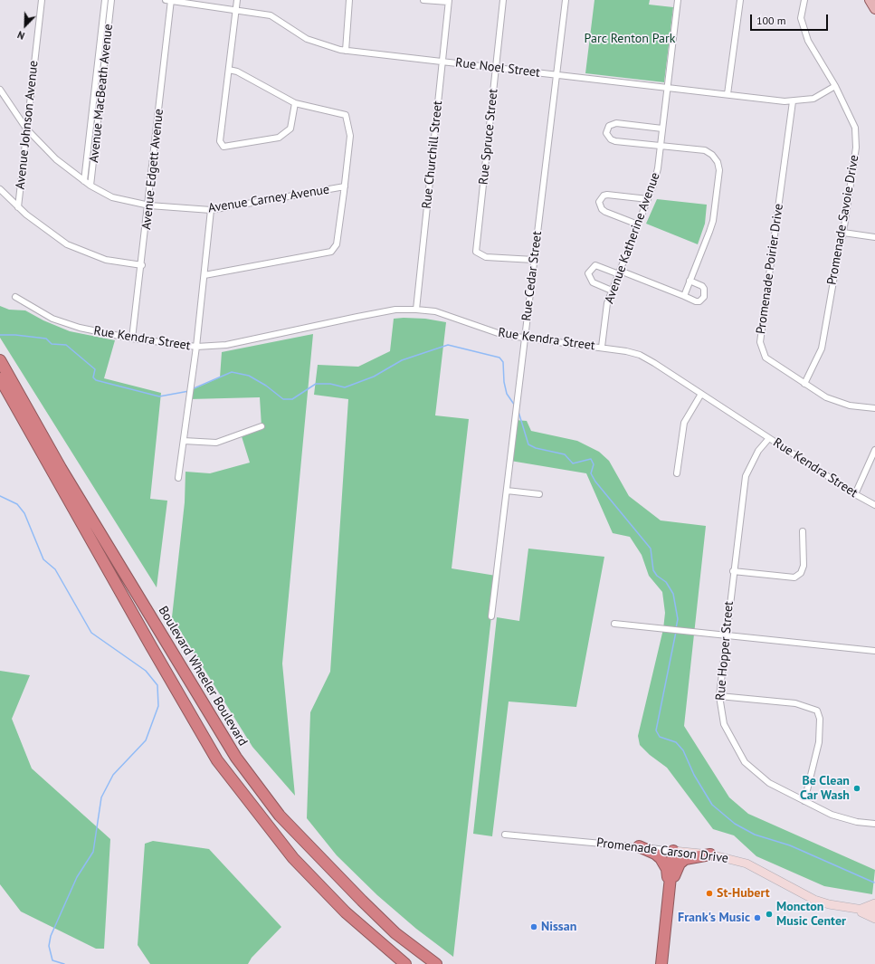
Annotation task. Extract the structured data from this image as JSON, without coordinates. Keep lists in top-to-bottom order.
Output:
{
  "streets": {
    "highway": ["Boulevard Wheeler Boulevard"],
    "street": [
      "Rue Noel Street",
      "Avenue MacBeath Avenue",
      "Avenue Johnson Avenue",
      "Rue Spruce Street",
      "Rue Churchill Street",
      "Avenue Edgett Avenue",
      "Avenue Carney Avenue",
      "Promenade Savoie Drive",
      "Avenue Katherine Avenue",
      "Promenade Poirier Drive",
      "Rue Cedar Street",
      "Rue Kendra Street",
      "Rue Hopper Street",
      "Promenade Carson Drive"
    ]
  },
  "crossings": [
    ["Rue Noel Street", "Rue Spruce Street"],
    ["Rue Noel Street", "Rue Churchill Street"],
    ["Rue Noel Street", "Avenue Edgett Avenue"],
    ["Rue Noel Street", "Promenade Savoie Drive"],
    ["Rue Noel Street", "Avenue Katherine Avenue"],
    ["Rue Noel Street", "Promenade Poirier Drive"],
    ["Rue Noel Street", "Rue Cedar Street"],
    ["Avenue MacBeath Avenue", "Avenue Carney Avenue"],
    ["Avenue Johnson Avenue", "Avenue Carney Avenue"],
    ["Rue Spruce Street", "Rue Cedar Street"],
    ["Rue Churchill Street", "Rue Kendra Street"],
    ["Avenue Edgett Avenue", "Avenue Carney Avenue"],
    ["Avenue Edgett Avenue", "Rue Kendra Street"],
    ["Promenade Savoie Drive", "Promenade Poirier Drive"],
    ["Avenue Katherine Avenue", "Rue Kendra Street"],
    ["Rue Cedar Street", "Rue Kendra Street"],
    ["Rue Kendra Street", "Rue Hopper Street"]
  ],
  "parks": ["Parc Renton Park"],
  "places": [
    "Be Clean Car Wash",
    "St-Hubert",
    "Moncton Music Center",
    "Frank's Music",
    "Nissan"
  ],
  "scale_bar": "100 m",
  "north": "bottom left"
}
